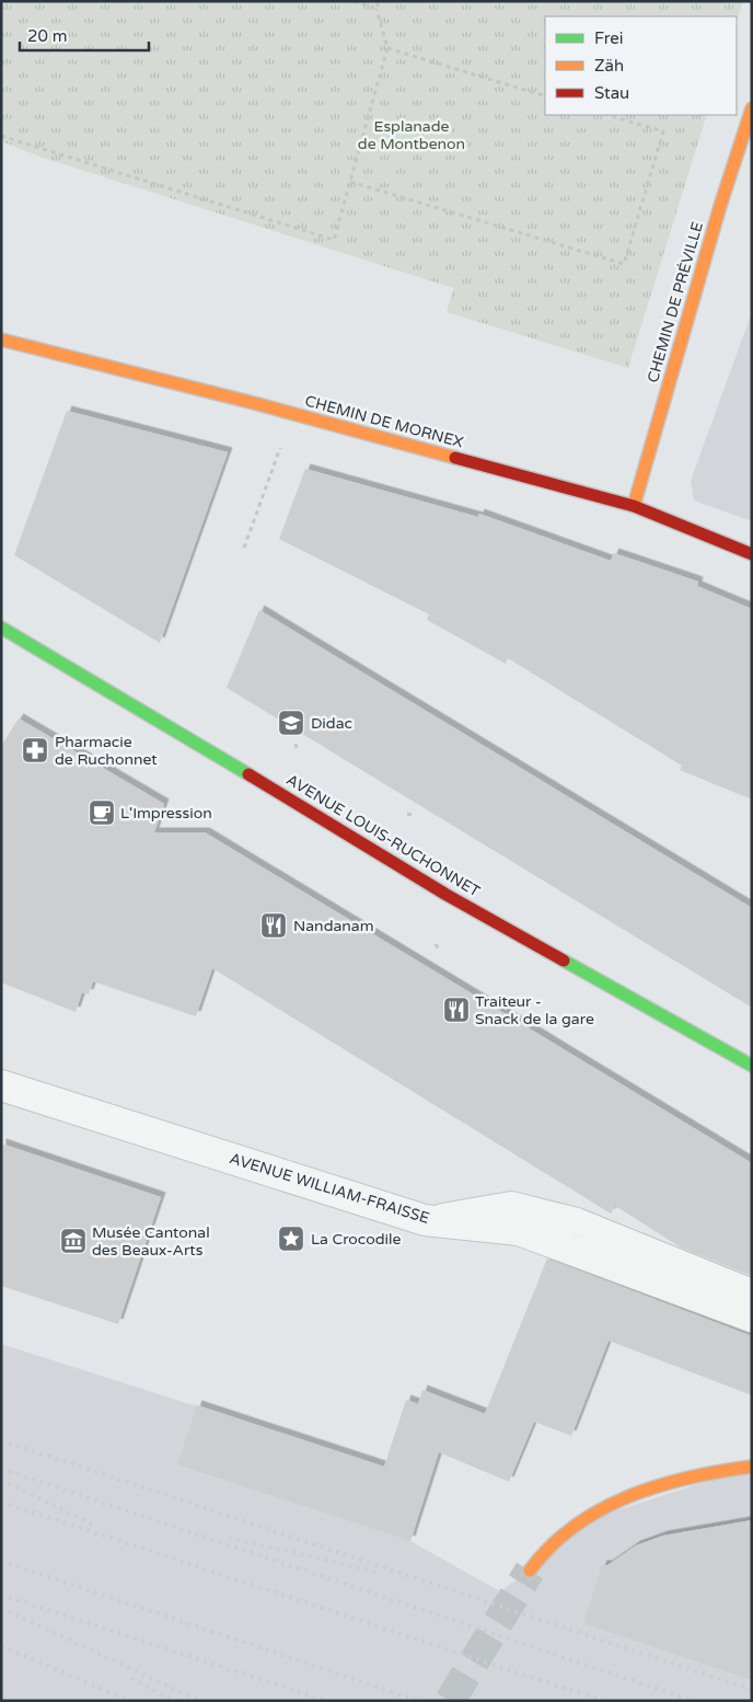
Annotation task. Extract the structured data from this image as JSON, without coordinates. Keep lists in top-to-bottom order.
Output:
{
  "streets": {
    "street": [
      "CHEMIN DE PRÉVILLE",
      "CHEMIN DE MORNEX",
      "AVENUE LOUIS-RUCHONNET",
      "AVENUE WILLIAM-FRAISSE"
    ]
  },
  "crossings": [
    ["CHEMIN DE PRÉVILLE", "CHEMIN DE MORNEX"]
  ],
  "parks": ["Esplanade de Montbenon"],
  "places": {
    "school or university": ["Didac"],
    "pharmacy": ["Pharmacie de Ruchonnet"],
    "cafe": ["L'Impression"],
    "restaurant": ["Nandanam", "Traiteur - Snack de la gare"],
    "place": ["La Crocodile"],
    "museum": ["Musée Cantonal des Beaux-Arts"]
  },
  "legend": ["Frei", "Zäh", "Stau"],
  "scale_bar": "20 m"
}
